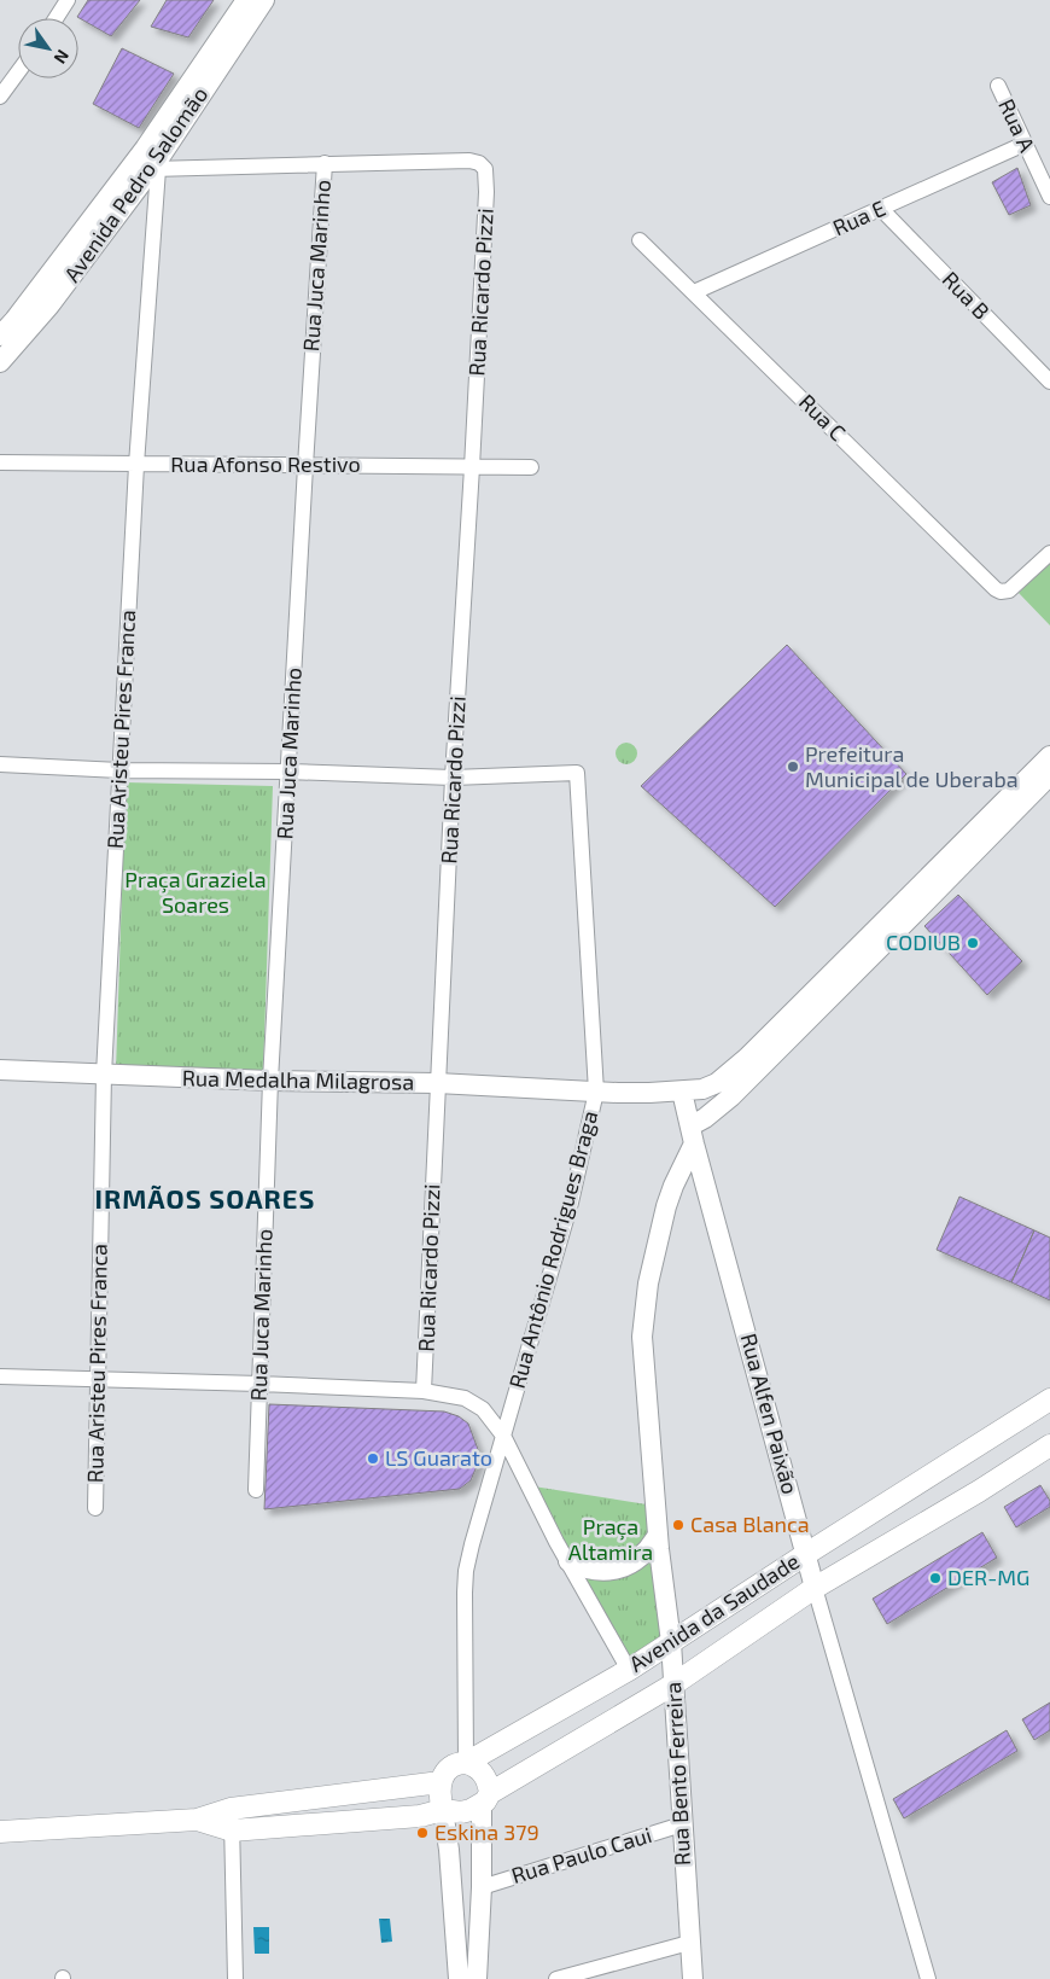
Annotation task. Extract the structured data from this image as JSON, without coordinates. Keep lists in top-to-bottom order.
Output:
{
  "streets": {
    "main road": ["Avenida da Saudade"],
    "street": [
      "Rua A",
      "Avenida Pedro Salomão",
      "Rua E",
      "Rua Juca Marinho",
      "Rua Ricardo Pizzi",
      "Rua B",
      "Rua C",
      "Rua Afonso Restivo",
      "Rua Aristeu Pires Franca",
      "Rua Medalha Milagrosa",
      "Rua Antônio Rodrigues Braga",
      "Rua Alfen Paixão",
      "Rua Bento Ferreira",
      "Rua Paulo Caui"
    ]
  },
  "crossings": [
    ["Rua A", "Rua E"],
    ["Avenida Pedro Salomão", "Rua Aristeu Pires Franca"],
    ["Rua E", "Rua B"],
    ["Rua E", "Rua C"],
    ["Rua Juca Marinho", "Rua Ricardo Pizzi"],
    ["Rua Juca Marinho", "Rua Afonso Restivo"],
    ["Rua Juca Marinho", "Rua Medalha Milagrosa"],
    ["Rua Ricardo Pizzi", "Rua Afonso Restivo"],
    ["Rua Ricardo Pizzi", "Rua Medalha Milagrosa"],
    ["Rua Ricardo Pizzi", "Rua Antônio Rodrigues Braga"],
    ["Rua Afonso Restivo", "Rua Aristeu Pires Franca"],
    ["Rua Aristeu Pires Franca", "Rua Medalha Milagrosa"],
    ["Rua Medalha Milagrosa", "Rua Antônio Rodrigues Braga"],
    ["Rua Medalha Milagrosa", "Rua Alfen Paixão"],
    ["Rua Antônio Rodrigues Braga", "Avenida da Saudade"],
    ["Rua Alfen Paixão", "Avenida da Saudade"],
    ["Rua Alfen Paixão", "Rua Bento Ferreira"],
    ["Avenida da Saudade", "Rua Bento Ferreira"],
    ["Rua Bento Ferreira", "Rua Paulo Caui"]
  ],
  "districts": ["IRMÃOS SOARES"],
  "parks": ["Praça Graziela Soares", "Praça Altamira"],
  "places": [
    "Prefeitura Municipal de Uberaba",
    "CODIUB",
    "LS Guarato",
    "Casa Blanca",
    "DER-MG",
    "Eskina 379"
  ],
  "north": "bottom right"
}
